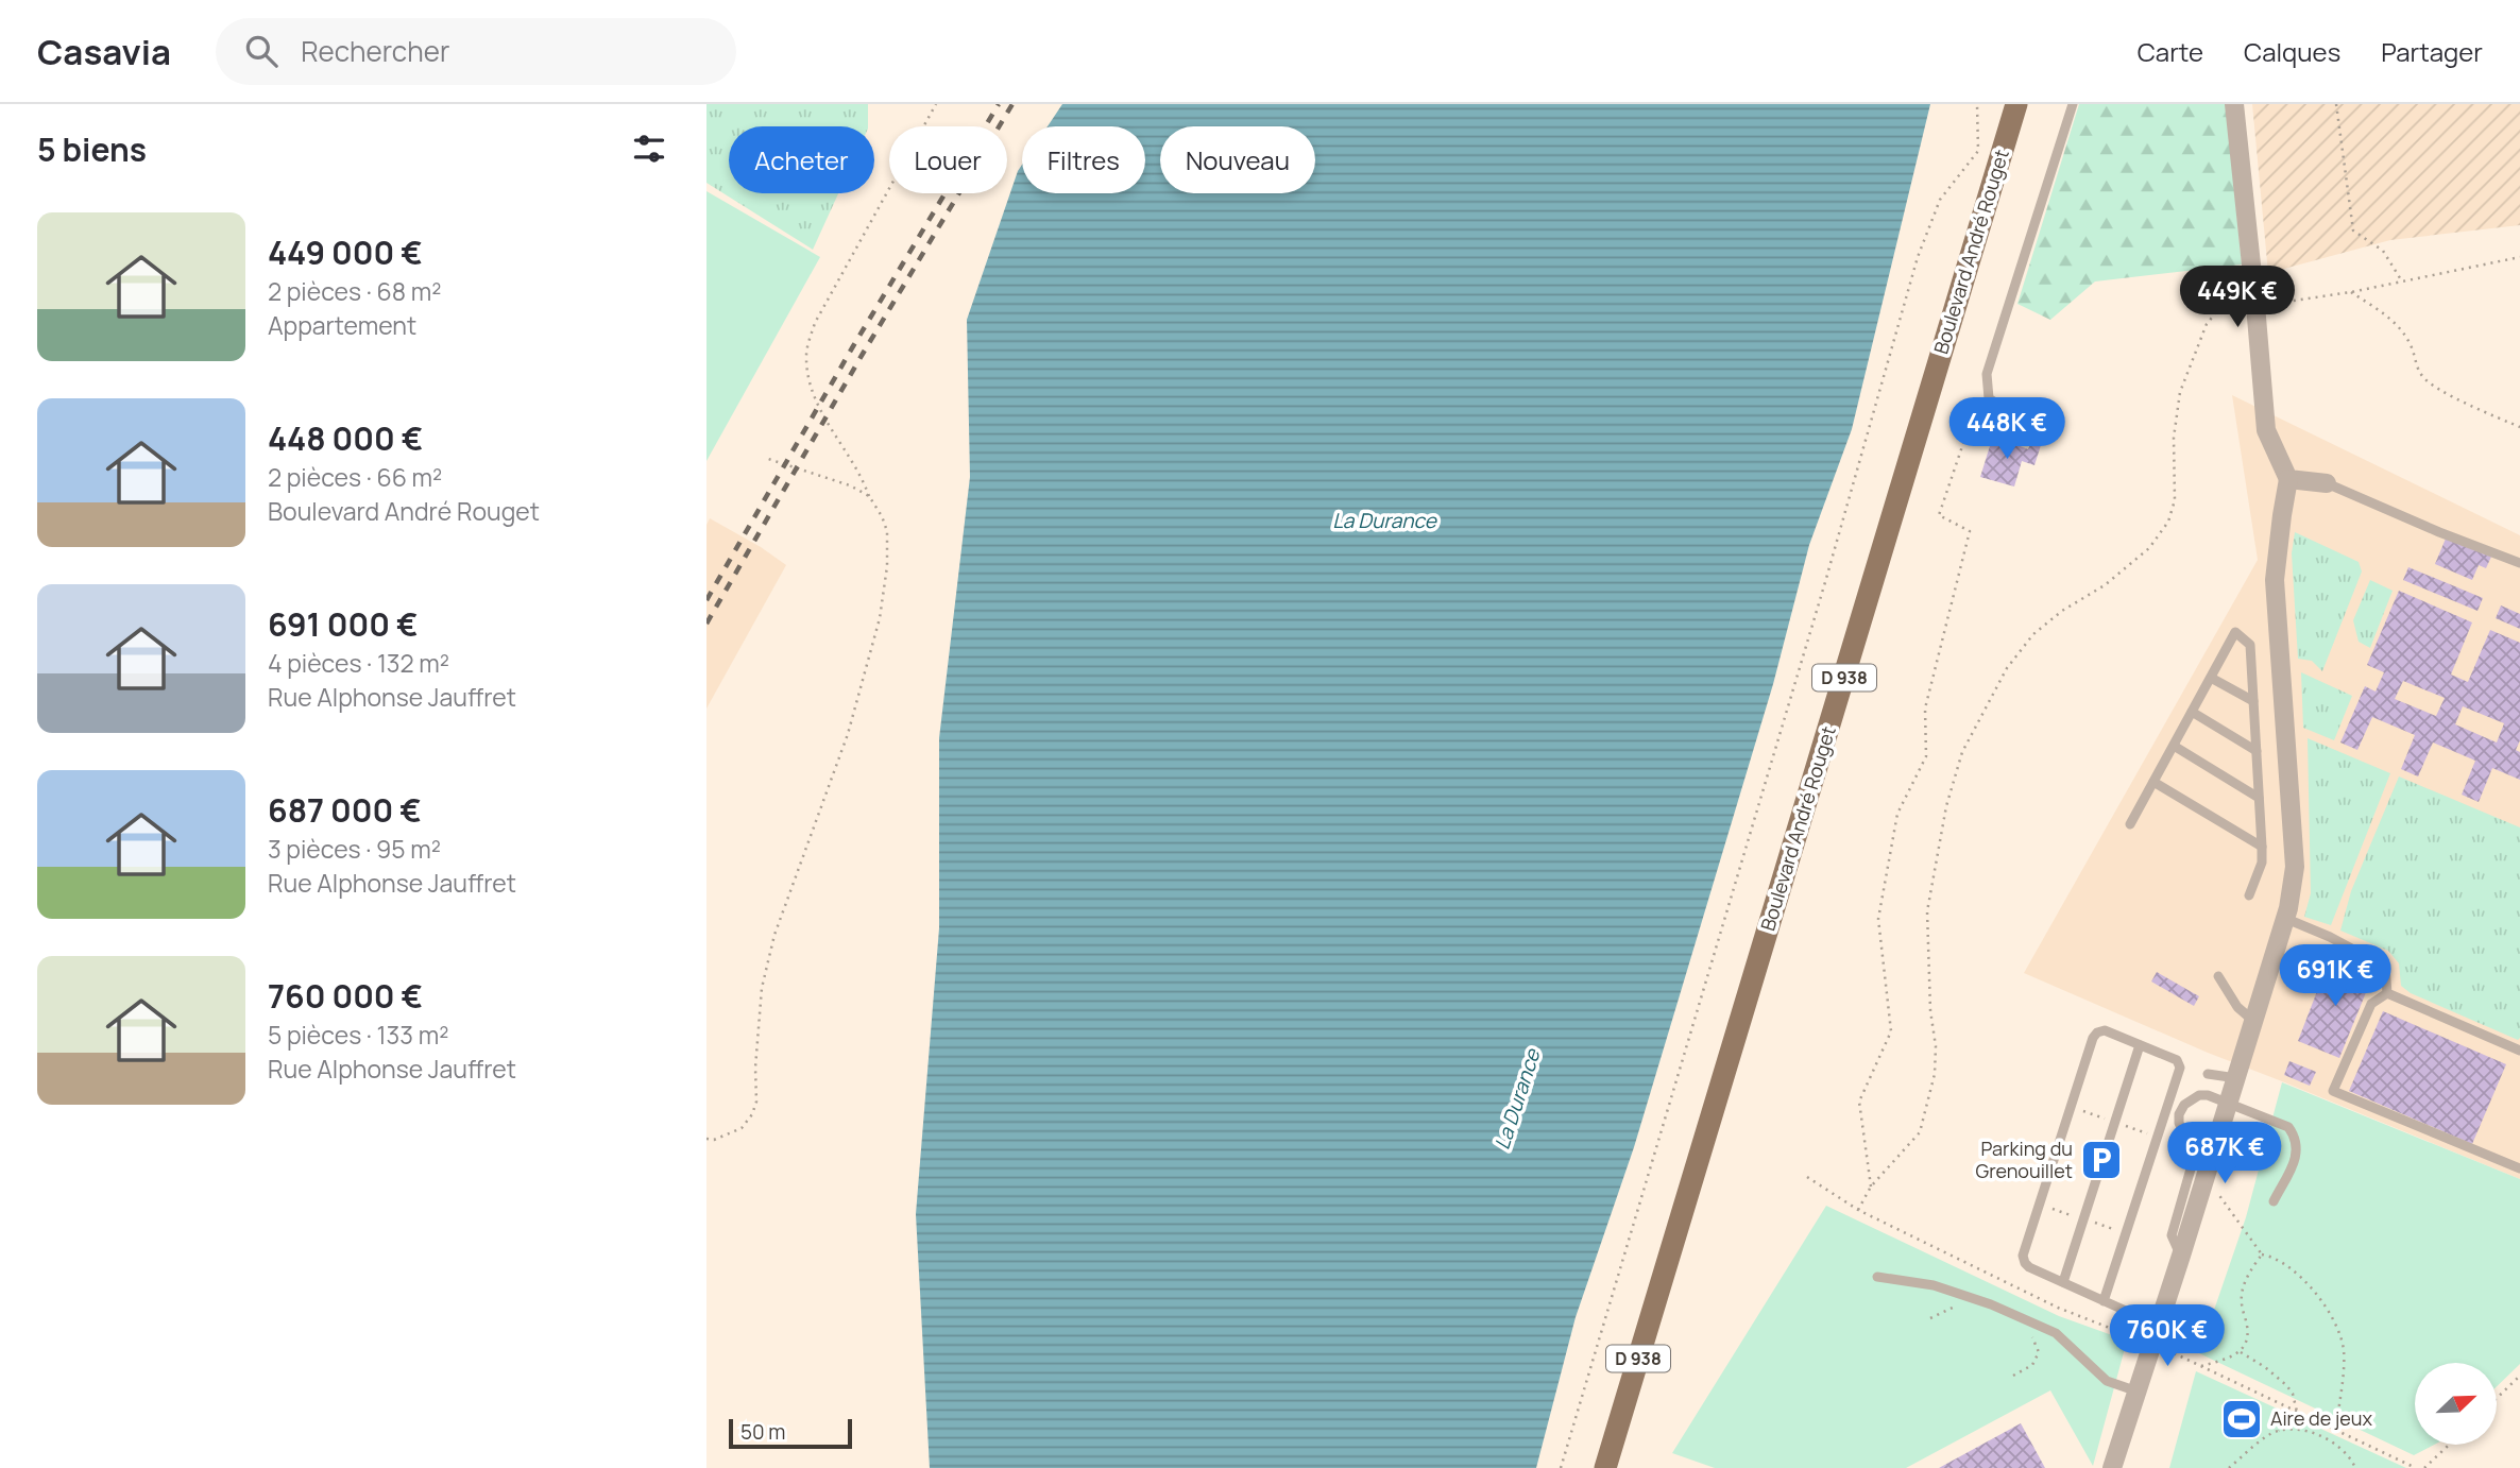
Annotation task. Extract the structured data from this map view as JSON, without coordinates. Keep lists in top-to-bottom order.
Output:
{
  "streets": {
    "main road": ["Boulevard André Rouget", "D 938"]
  },
  "water": ["La Durance"],
  "places": {
    "parking": ["Parking du Grenouillet"],
    "sports": ["Aire de jeux"]
  },
  "scale_bar": "50 m",
  "north": "top right",
  "page": {
    "header": "Casavia",
    "search": "Rechercher",
    "nav": ["Carte", "Calques", "Partager"],
    "heading": "5 biens",
    "chip": [
      "Acheter",
      "Louer",
      "Filtres",
      "Nouveau"
    ],
    "list": [
      {
        "name": "449 000 €",
        "note": "2 pièces · 68 m² · Appartement"
      },
      {
        "name": "448 000 €",
        "note": "2 pièces · 66 m² · Boulevard André Rouget"
      },
      {
        "name": "691 000 €",
        "note": "4 pièces · 132 m² · Rue Alphonse Jauffret"
      },
      {
        "name": "687 000 €",
        "note": "3 pièces · 95 m² · Rue Alphonse Jauffret"
      },
      {
        "name": "760 000 €",
        "note": "5 pièces · 133 m² · Rue Alphonse Jauffret"
      }
    ],
    "price": [
      "449K €",
      "448K €",
      "691K €",
      "687K €",
      "760K €"
    ],
    "scale": "50 m"
  }
}
